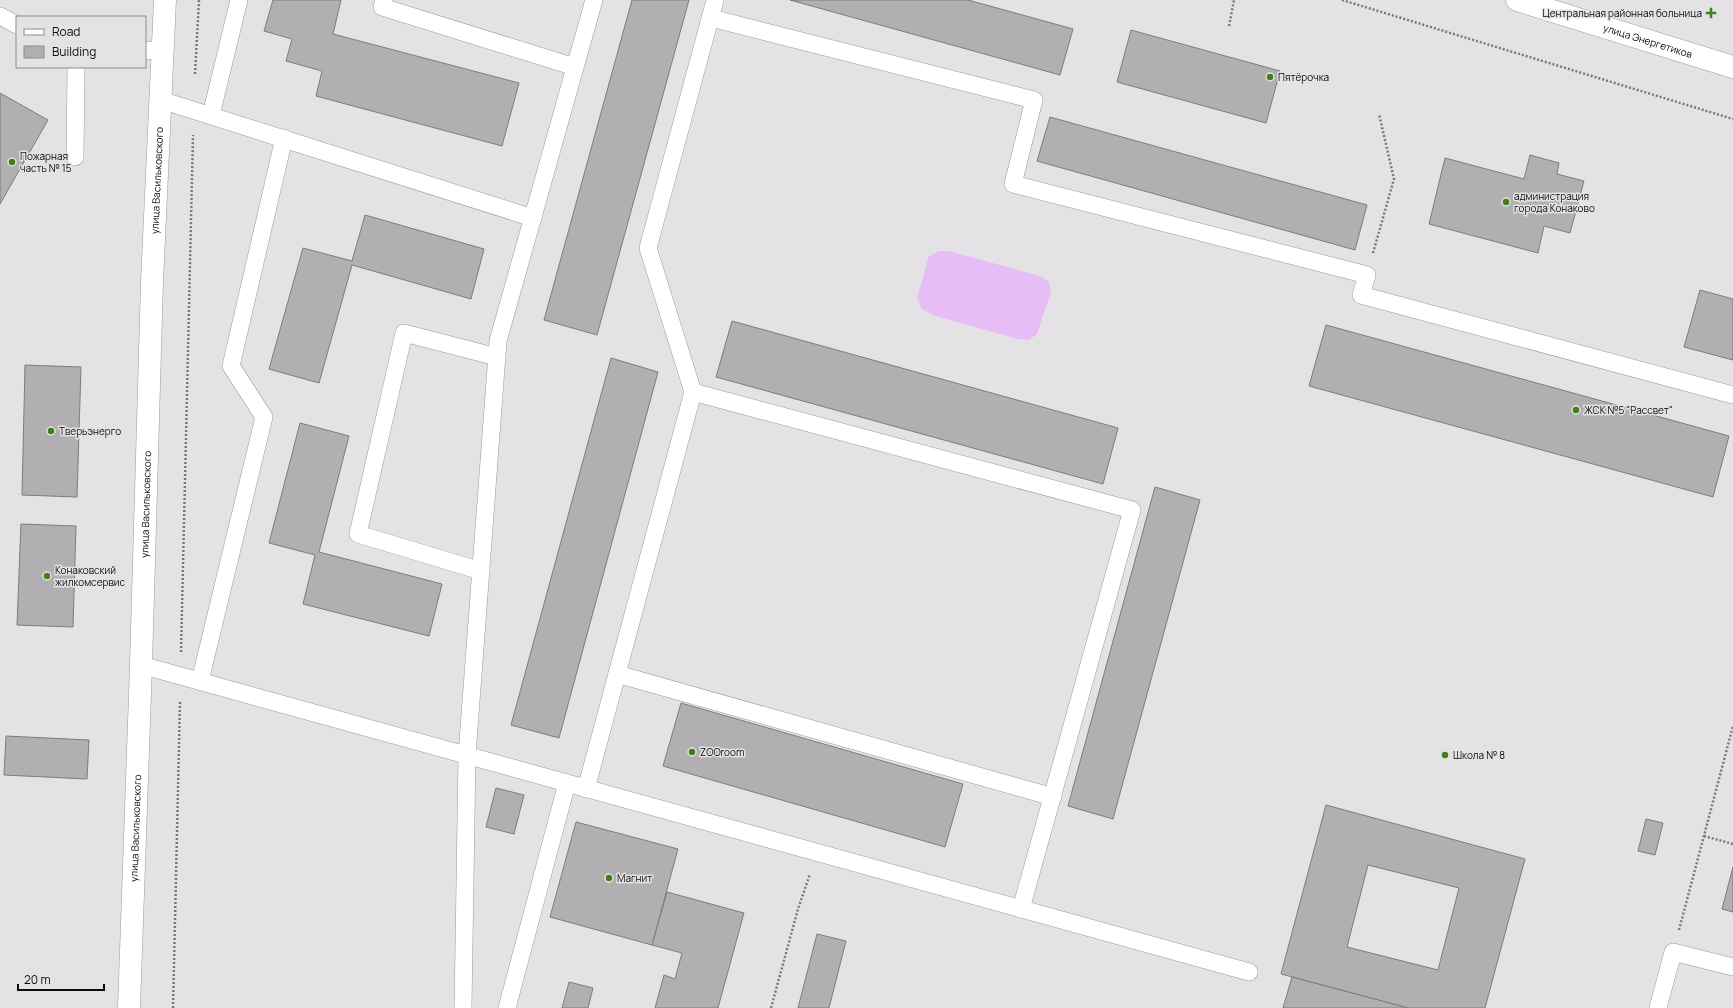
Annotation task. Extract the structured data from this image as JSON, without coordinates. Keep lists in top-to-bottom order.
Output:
{
  "streets": {
    "street": ["улица Энергетиков", "улица Васильковского"]
  },
  "places": {
    "health": ["Центральная районная больница"],
    "other": [
      "Пятёрочка",
      "Пожарная часть № 15",
      "администрация города Конаково",
      "ЖСК №5 \"Рассвет\"",
      "Тверьэнерго",
      "Конаковский жилкомсервис",
      "ZOOroom",
      "Школа № 8",
      "Магнит"
    ]
  },
  "legend": ["Road", "Building"],
  "scale_bar": "20 m"
}
